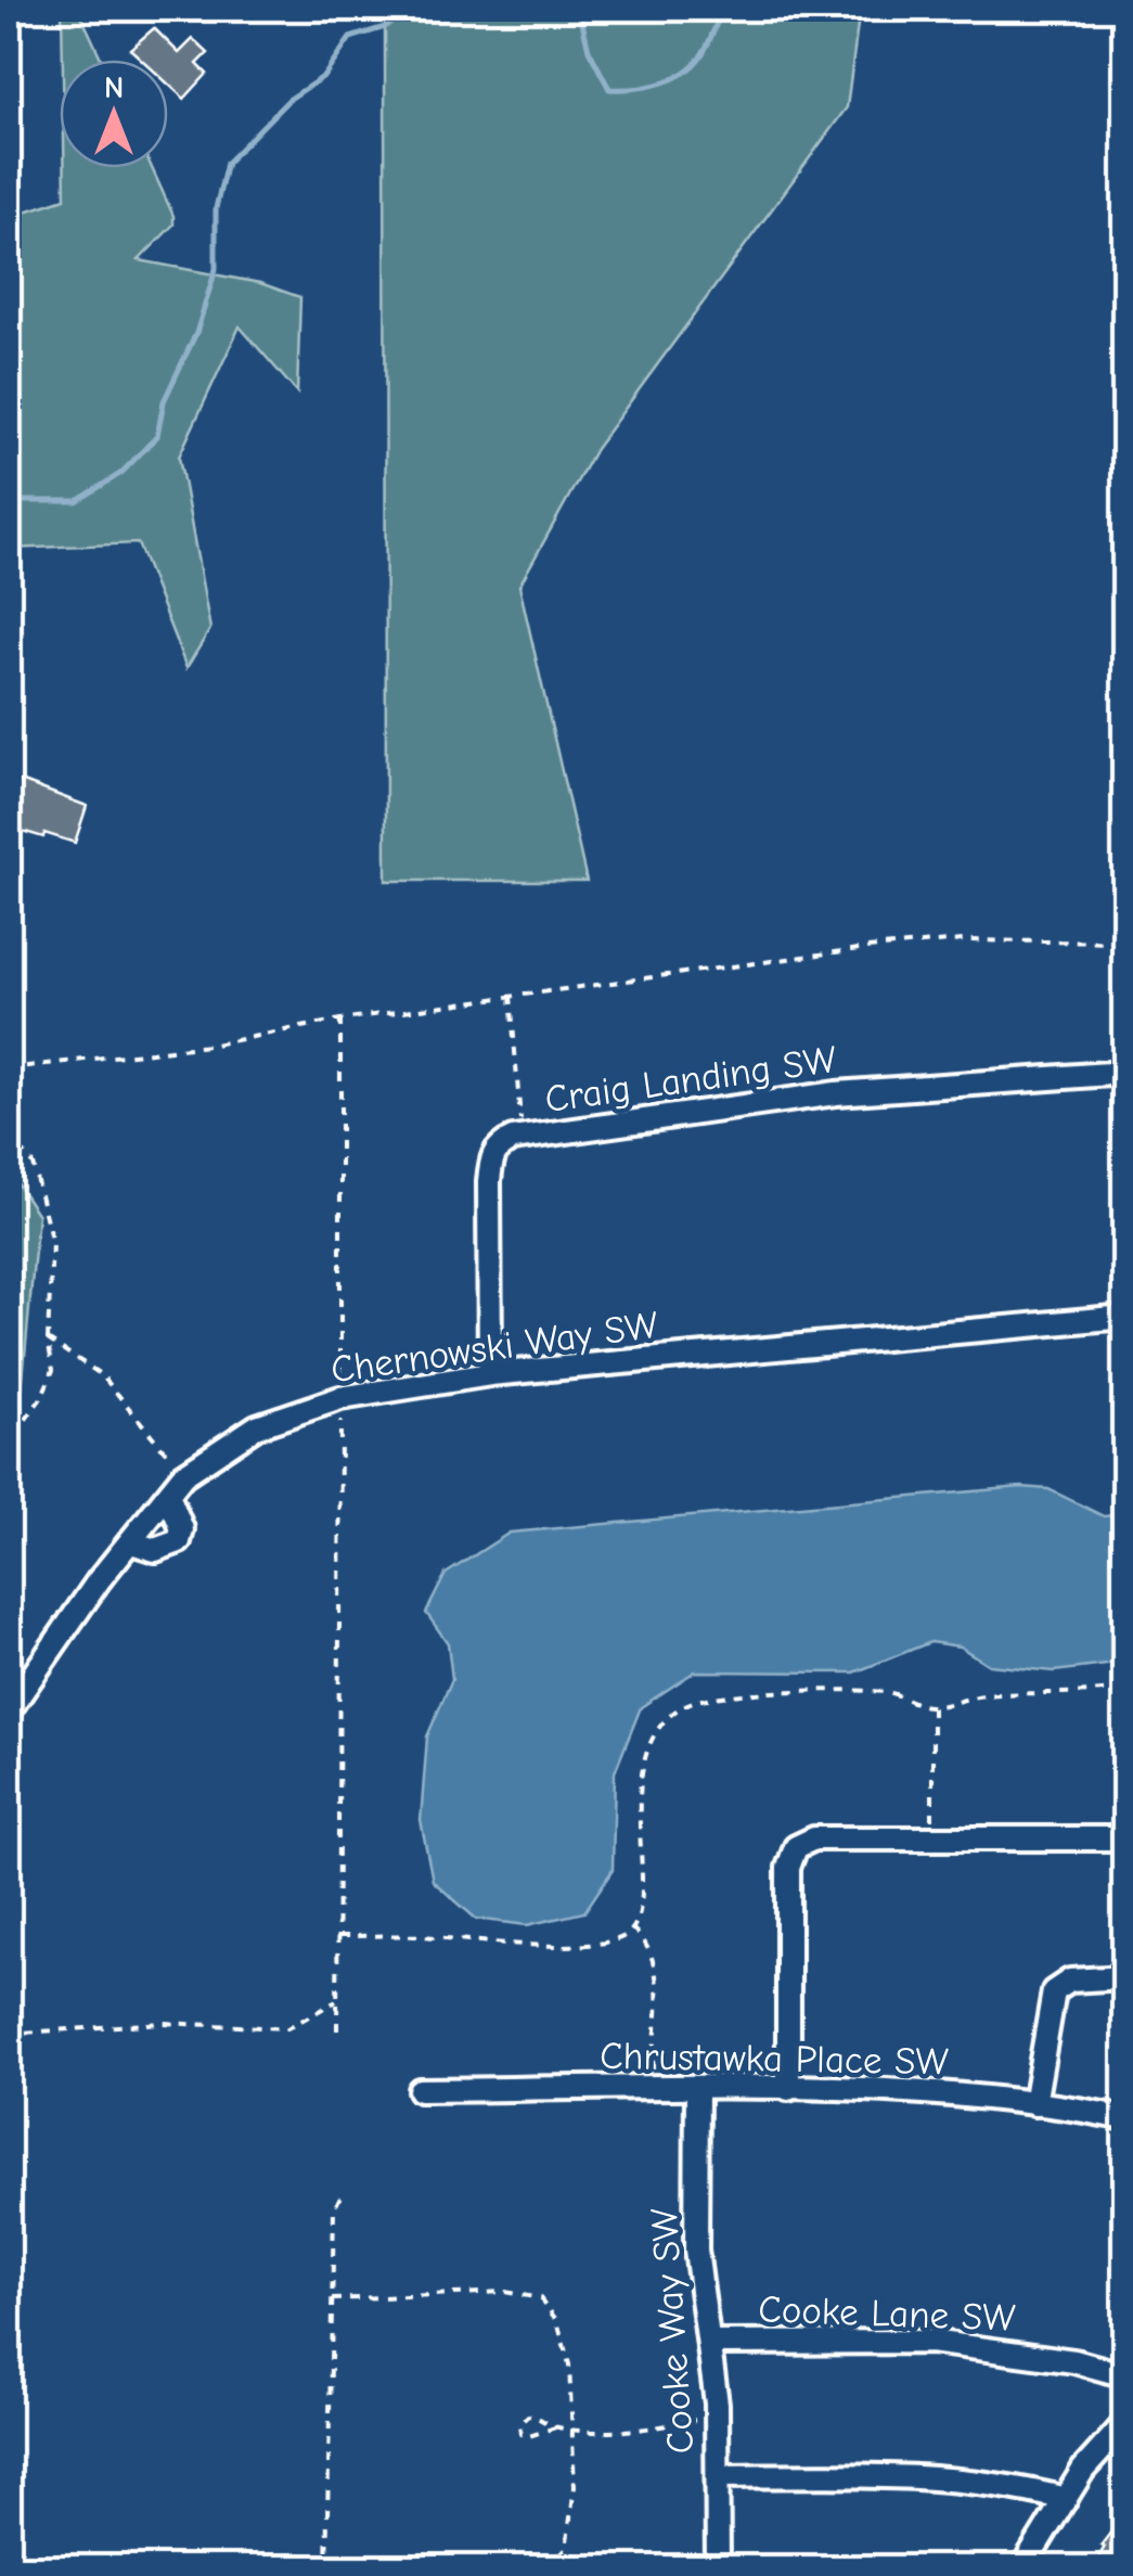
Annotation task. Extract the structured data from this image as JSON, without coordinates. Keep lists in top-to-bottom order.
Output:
{
  "streets": {
    "street": [
      "Craig Landing SW",
      "Chernowski Way SW",
      "Chrustawka Place SW",
      "Cooke Lane SW",
      "Cooke Way SW"
    ]
  },
  "crossings": [
    ["Craig Landing SW", "Chernowski Way SW"],
    ["Chrustawka Place SW", "Cooke Way SW"],
    ["Cooke Lane SW", "Cooke Way SW"]
  ],
  "north": "top"
}
